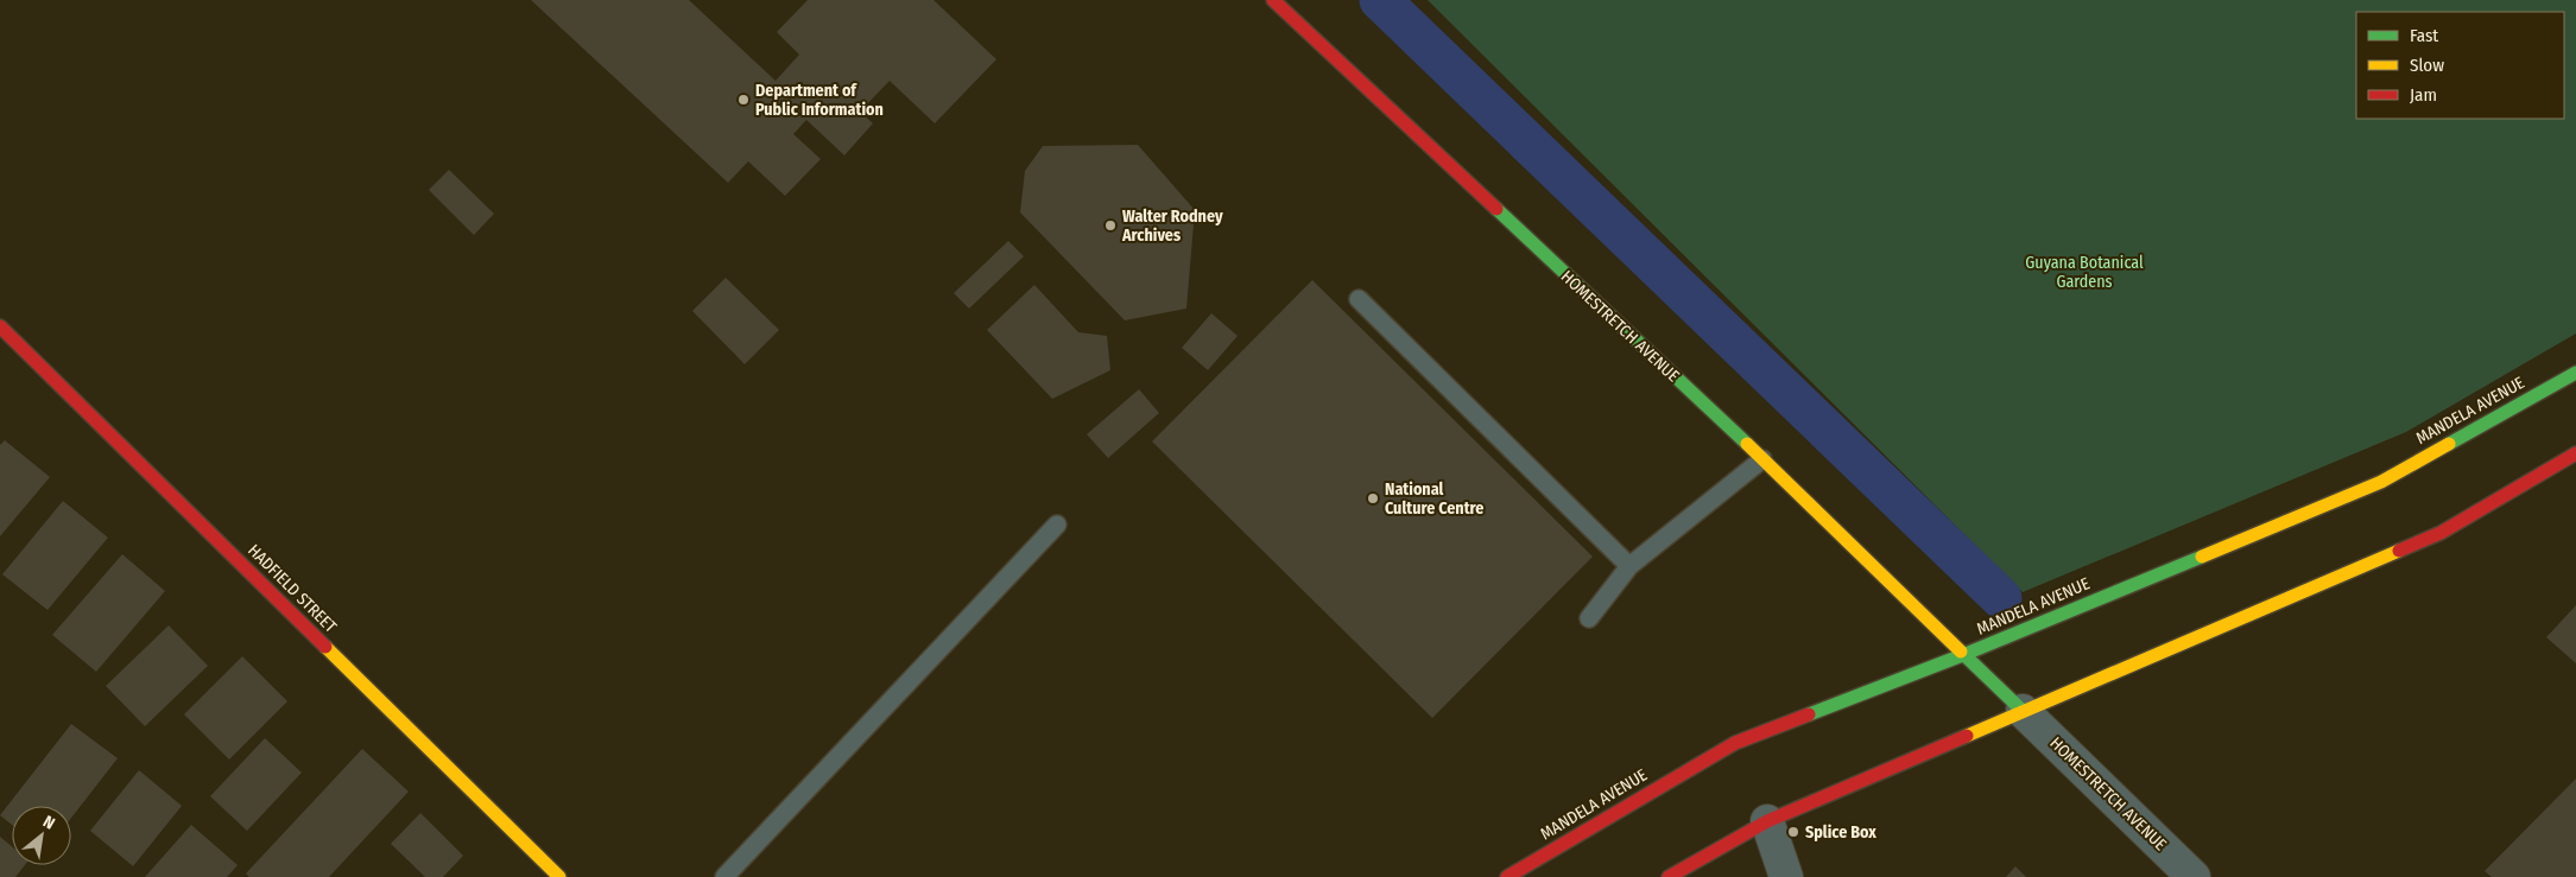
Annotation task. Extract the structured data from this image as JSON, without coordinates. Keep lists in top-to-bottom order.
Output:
{
  "streets": {
    "main road": ["HOMESTRETCH AVENUE", "MANDELA AVENUE", "HADFIELD STREET"]
  },
  "crossings": [
    ["HOMESTRETCH AVENUE", "MANDELA AVENUE"]
  ],
  "parks": ["Guyana Botanical Gardens"],
  "places": [
    "Department of Public Information",
    "Walter Rodney Archives",
    "National Culture Centre",
    "Splice Box"
  ],
  "legend": ["Fast", "Slow", "Jam"],
  "north": "top right"
}
